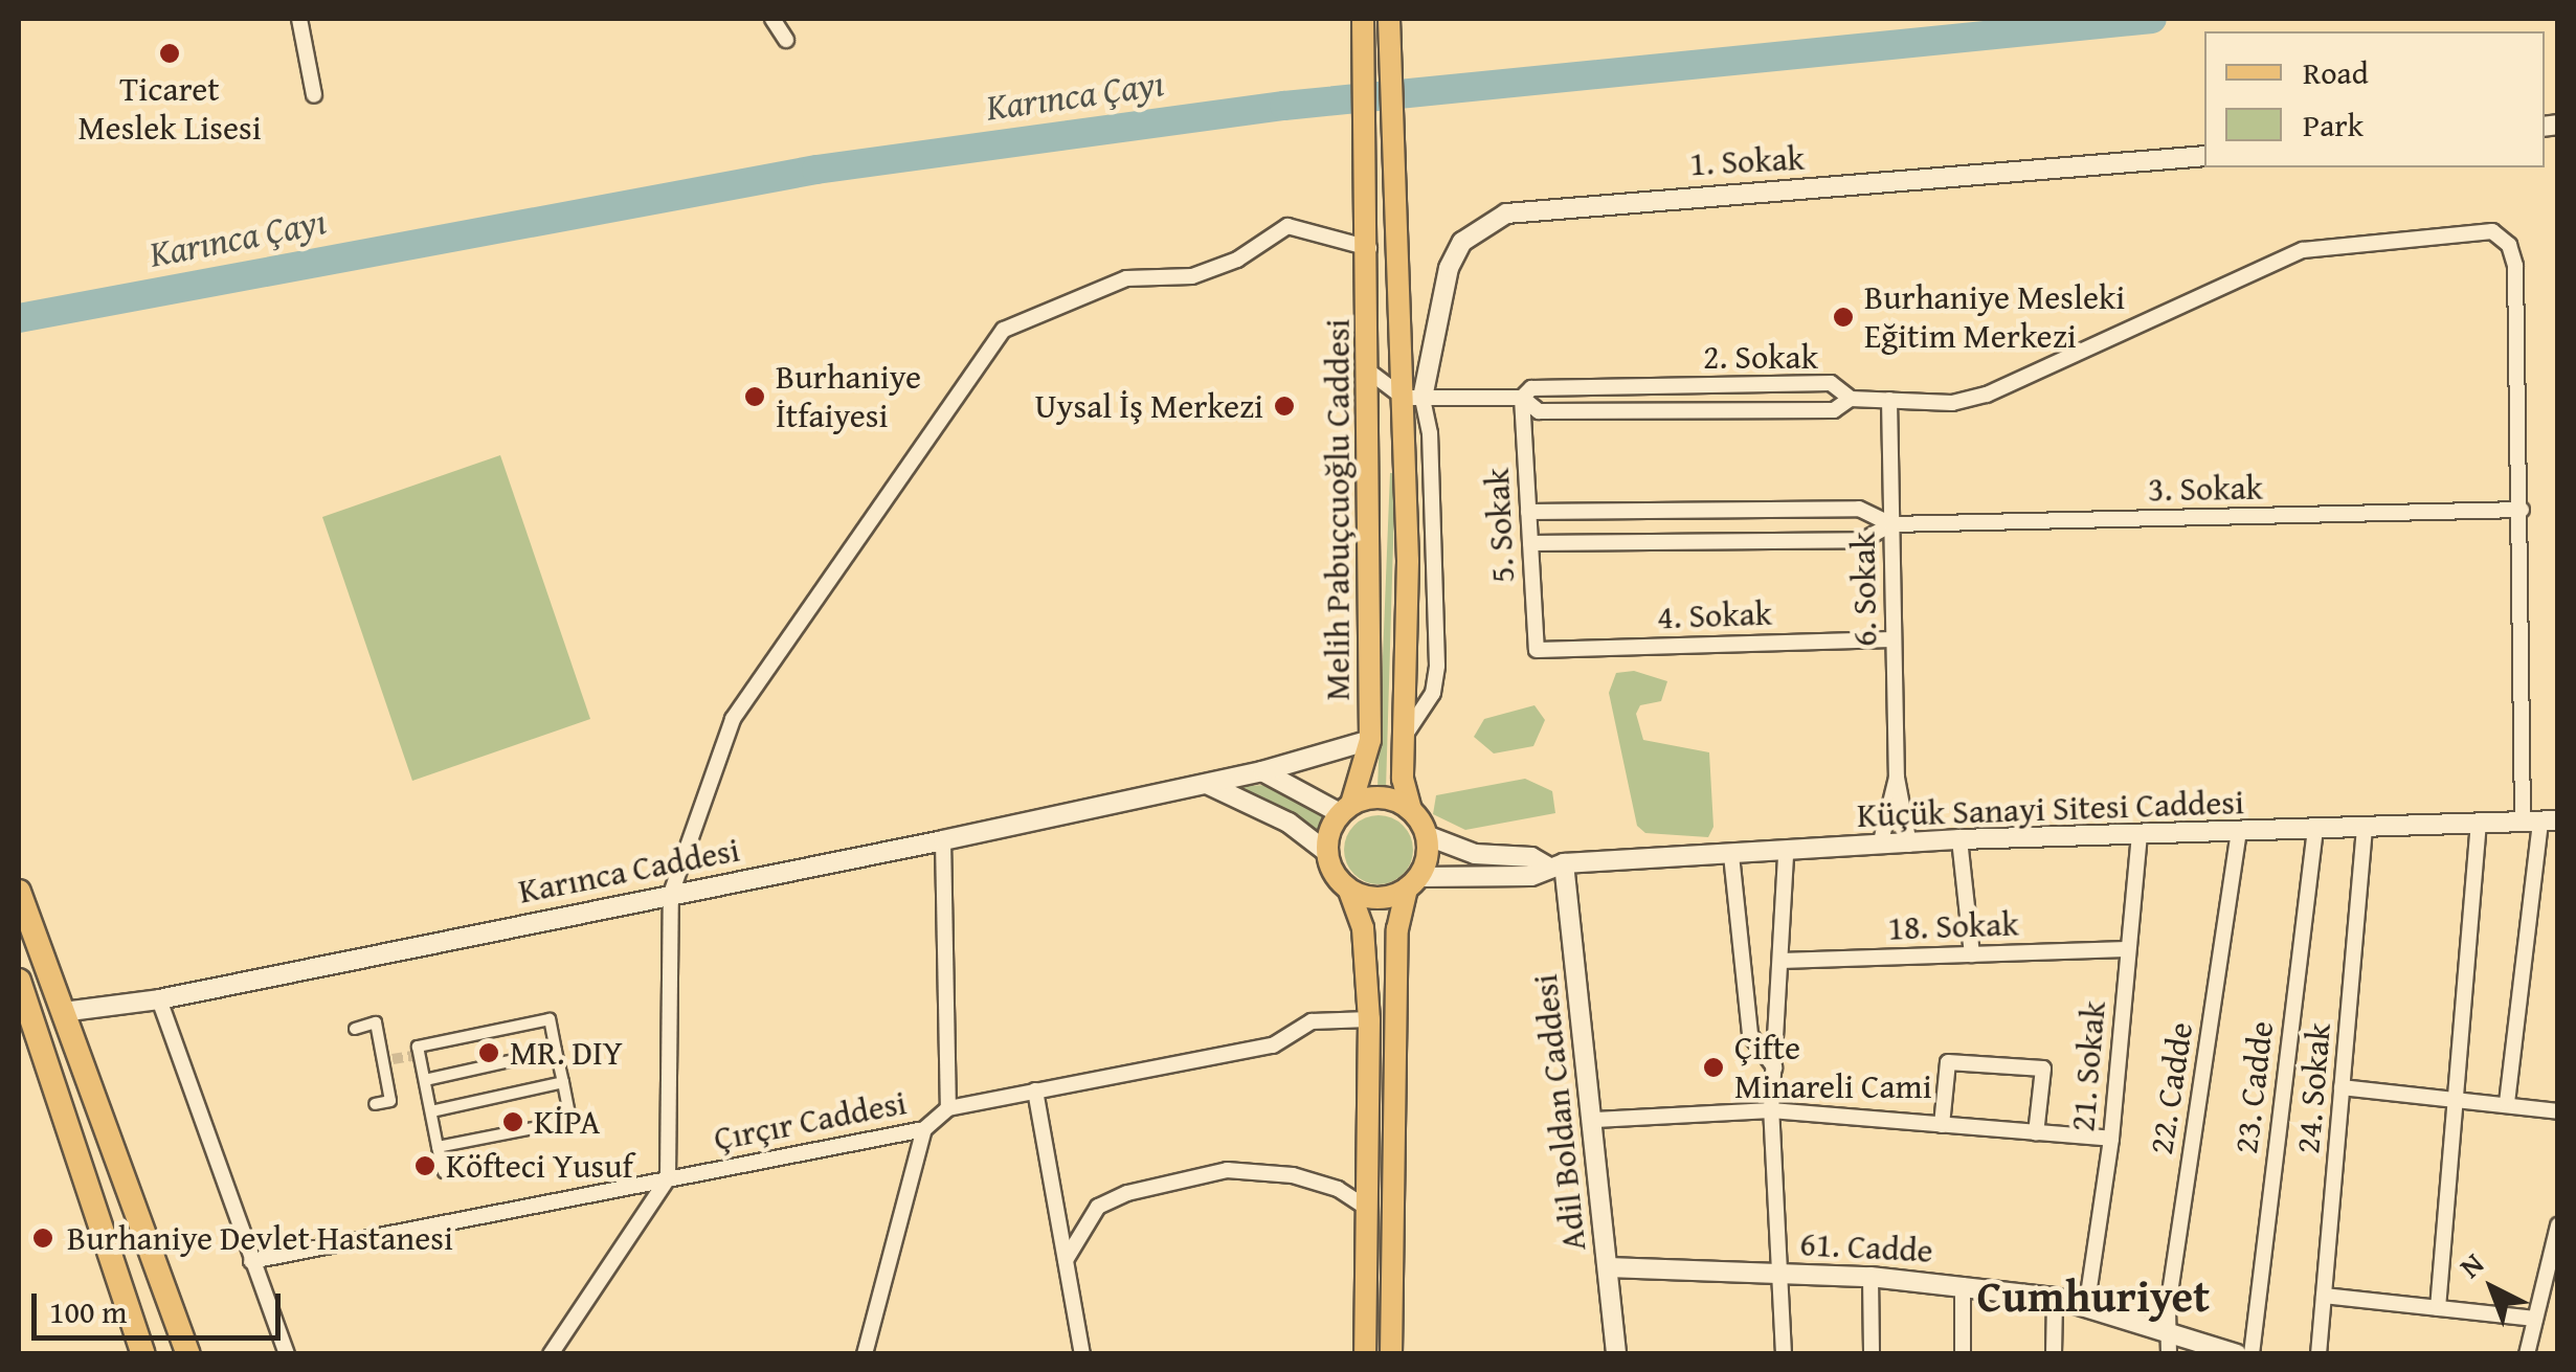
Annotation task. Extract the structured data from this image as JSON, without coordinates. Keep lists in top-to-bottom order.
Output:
{
  "streets": {
    "main road": ["Melih Pabuçcuoğlu Caddesi"],
    "street": [
      "1. Sokak",
      "2. Sokak",
      "3. Sokak",
      "5. Sokak",
      "6. Sokak",
      "4. Sokak",
      "Küçük Sanayi Sitesi Caddesi",
      "Karınca Caddesi",
      "18. Sokak",
      "21. Sokak",
      "23. Cadde",
      "22. Cadde",
      "24. Sokak",
      "Adil Boldan Caddesi",
      "Çırçır Caddesi",
      "61. Cadde"
    ]
  },
  "crossings": [
    ["1. Sokak", "2. Sokak"],
    ["1. Sokak", "Melih Pabuçcuoğlu Caddesi"],
    ["2. Sokak", "Melih Pabuçcuoğlu Caddesi"],
    ["2. Sokak", "5. Sokak"],
    ["3. Sokak", "5. Sokak"],
    ["3. Sokak", "6. Sokak"],
    ["Melih Pabuçcuoğlu Caddesi", "Küçük Sanayi Sitesi Caddesi"],
    ["Melih Pabuçcuoğlu Caddesi", "Karınca Caddesi"],
    ["5. Sokak", "4. Sokak"],
    ["6. Sokak", "4. Sokak"],
    ["Küçük Sanayi Sitesi Caddesi", "21. Sokak"],
    ["Küçük Sanayi Sitesi Caddesi", "23. Cadde"],
    ["Küçük Sanayi Sitesi Caddesi", "22. Cadde"],
    ["Küçük Sanayi Sitesi Caddesi", "24. Sokak"],
    ["Küçük Sanayi Sitesi Caddesi", "Adil Boldan Caddesi"],
    ["18. Sokak", "21. Sokak"],
    ["21. Sokak", "61. Cadde"],
    ["22. Cadde", "61. Cadde"],
    ["Adil Boldan Caddesi", "61. Cadde"]
  ],
  "districts": ["Cumhuriyet"],
  "water": ["Karınca Çayı"],
  "places": [
    "Ticaret Meslek Lisesi",
    "Burhaniye Mesleki Eğitim Merkezi",
    "Burhaniye İtfaiyesi",
    "Uysal İş Merkezi",
    "MR. DIY",
    "Çifte Minareli Cami",
    "KİPA",
    "Köfteci Yusuf",
    "Burhaniye Devlet Hastanesi"
  ],
  "legend": ["Road", "Park"],
  "scale_bar": "100 m",
  "north": "top left"
}
